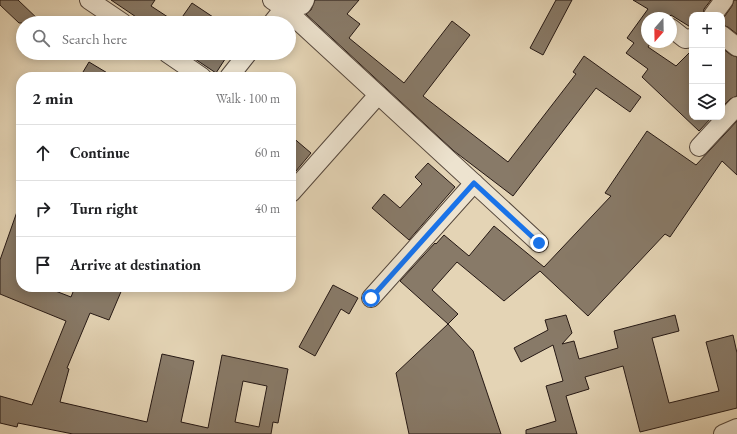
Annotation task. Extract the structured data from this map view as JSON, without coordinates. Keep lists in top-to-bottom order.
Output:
{
  "north": "bottom",
  "page": {
    "map_buttons": ["+", "−"],
    "search": "Search here",
    "heading": ["2 min", "Walk · 100 m"],
    "list": [
      ["Continue", "60 m"],
      ["Turn right", "40 m"],
      "Arrive at destination"
    ]
  }
}
